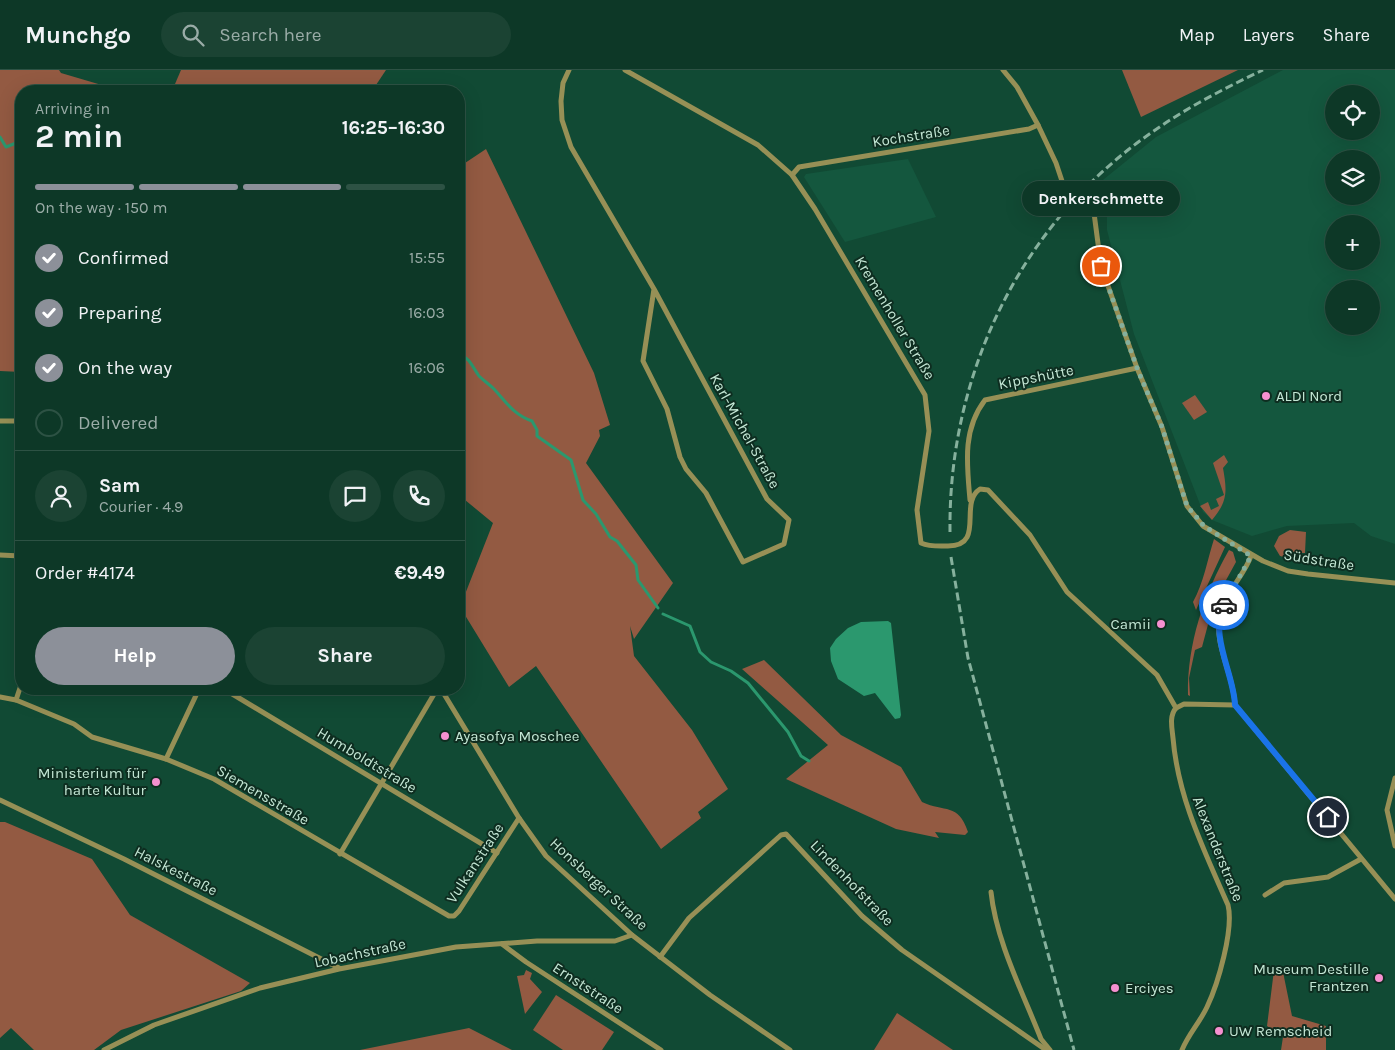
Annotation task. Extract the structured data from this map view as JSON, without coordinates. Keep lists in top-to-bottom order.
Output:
{
  "streets": {
    "street": [
      "Kochstraße",
      "Kremenholler Straße",
      "Kippshütte",
      "Karl-Michel-Straße",
      "Südstraße",
      "Humboldtstraße",
      "Siemensstraße",
      "Alexanderstraße",
      "Vulkanstraße",
      "Halskestraße",
      "Lindenhofstraße",
      "Honsberger Straße",
      "Lobachstraße",
      "Ernststraße"
    ]
  },
  "crossings": [
    ["Kochstraße", "Kremenholler Straße"],
    ["Kochstraße", "Südstraße"],
    ["Kremenholler Straße", "Kippshütte"],
    ["Kippshütte", "Südstraße"],
    ["Humboldtstraße", "Vulkanstraße"],
    ["Siemensstraße", "Vulkanstraße"],
    ["Vulkanstraße", "Honsberger Straße"],
    ["Halskestraße", "Lobachstraße"],
    ["Lindenhofstraße", "Honsberger Straße"],
    ["Honsberger Straße", "Lobachstraße"],
    ["Lobachstraße", "Ernststraße"]
  ],
  "places": [
    "Denkerschmette",
    "ALDI Nord",
    "Camii",
    "Ayasofya Moschee",
    "Ministerium für harte Kultur",
    "Museum Destille Frantzen",
    "Erciyes",
    "UW Remscheid"
  ],
  "page": {
    "header": "Munchgo",
    "search": "Search here",
    "nav": ["Map", "Layers", "Share"],
    "map_buttons": ["+", "−"],
    "heading": ["2 min", "Arriving in", "16:25–16:30"],
    "panel": [
      "Sam",
      "Courier · 4.9",
      "Order #4174",
      "€9.49"
    ],
    "bar": "On the way · 150 m",
    "bubble": "Denkerschmette",
    "list": [
      ["Confirmed", "15:55"],
      ["Preparing", "16:03"],
      ["On the way", "16:06"],
      "Delivered"
    ],
    "buttons": ["Help", "Share"]
  }
}
